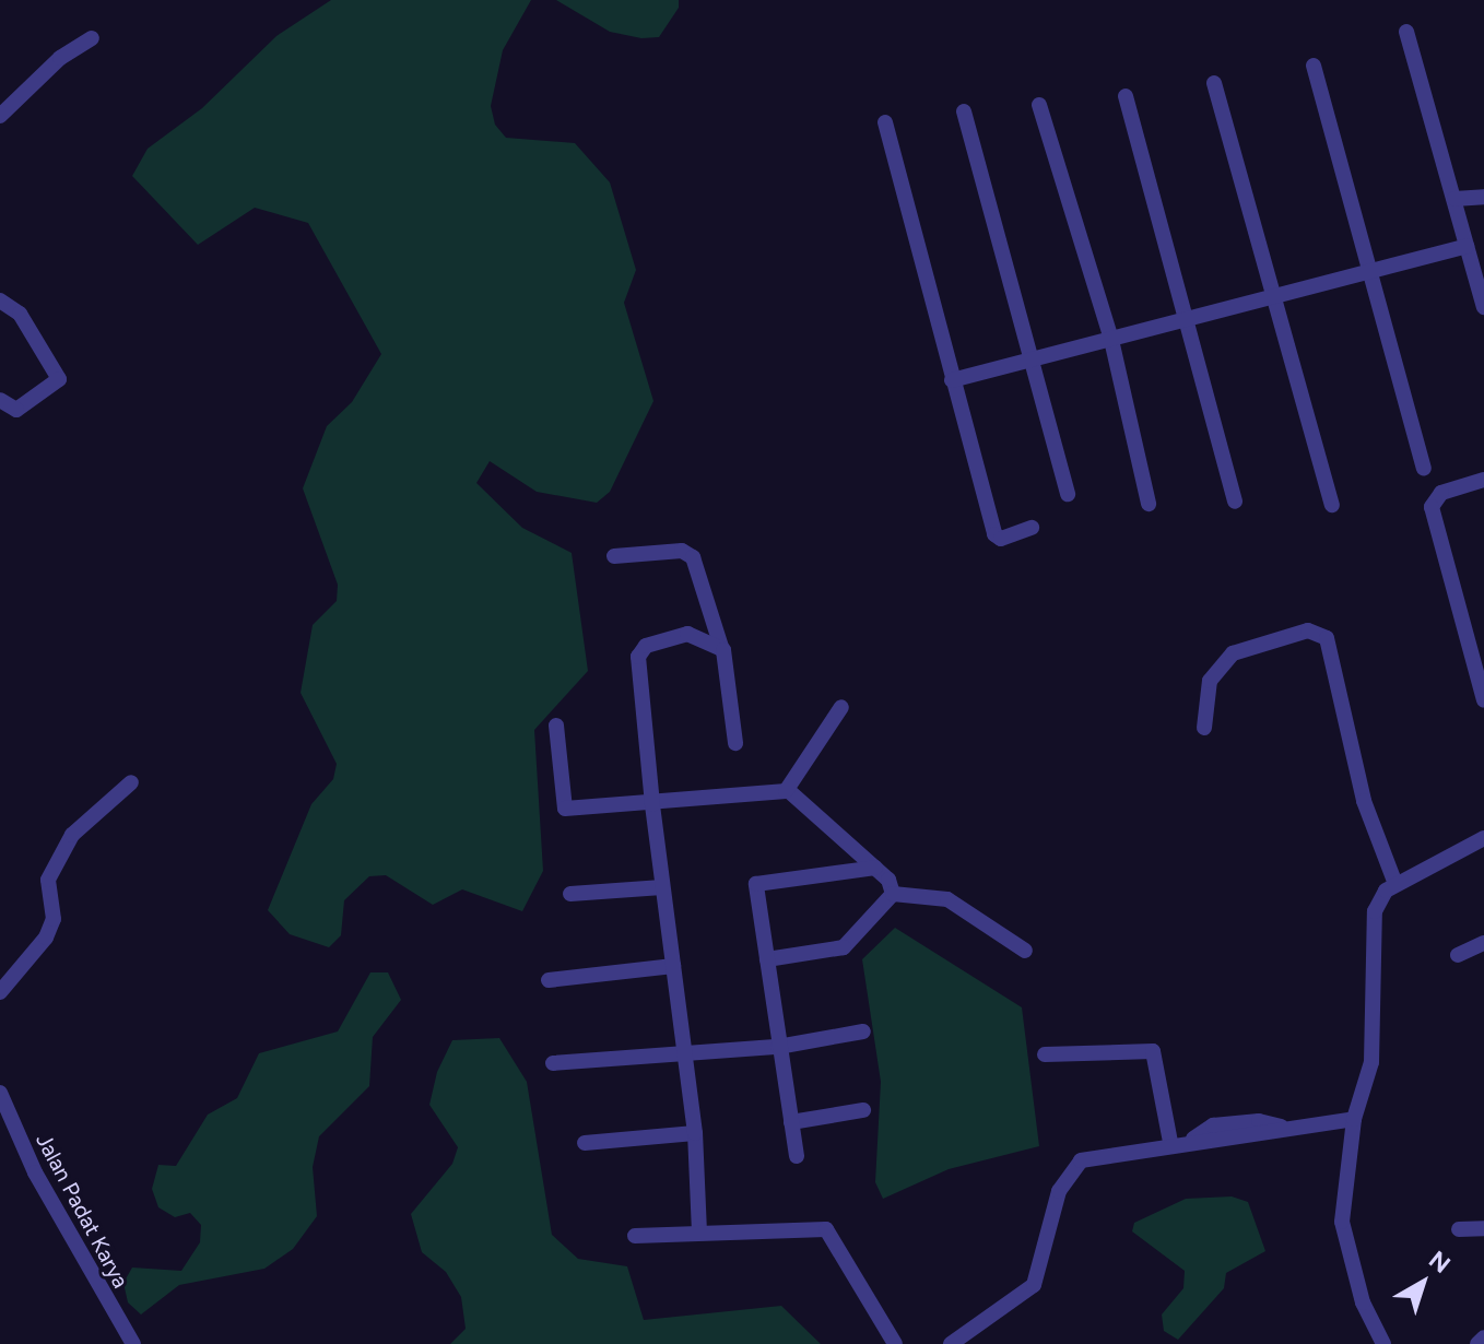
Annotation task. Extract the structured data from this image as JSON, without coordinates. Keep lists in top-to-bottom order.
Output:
{
  "streets": {
    "street": ["Jalan Padat Karya"]
  },
  "north": "top right"
}
